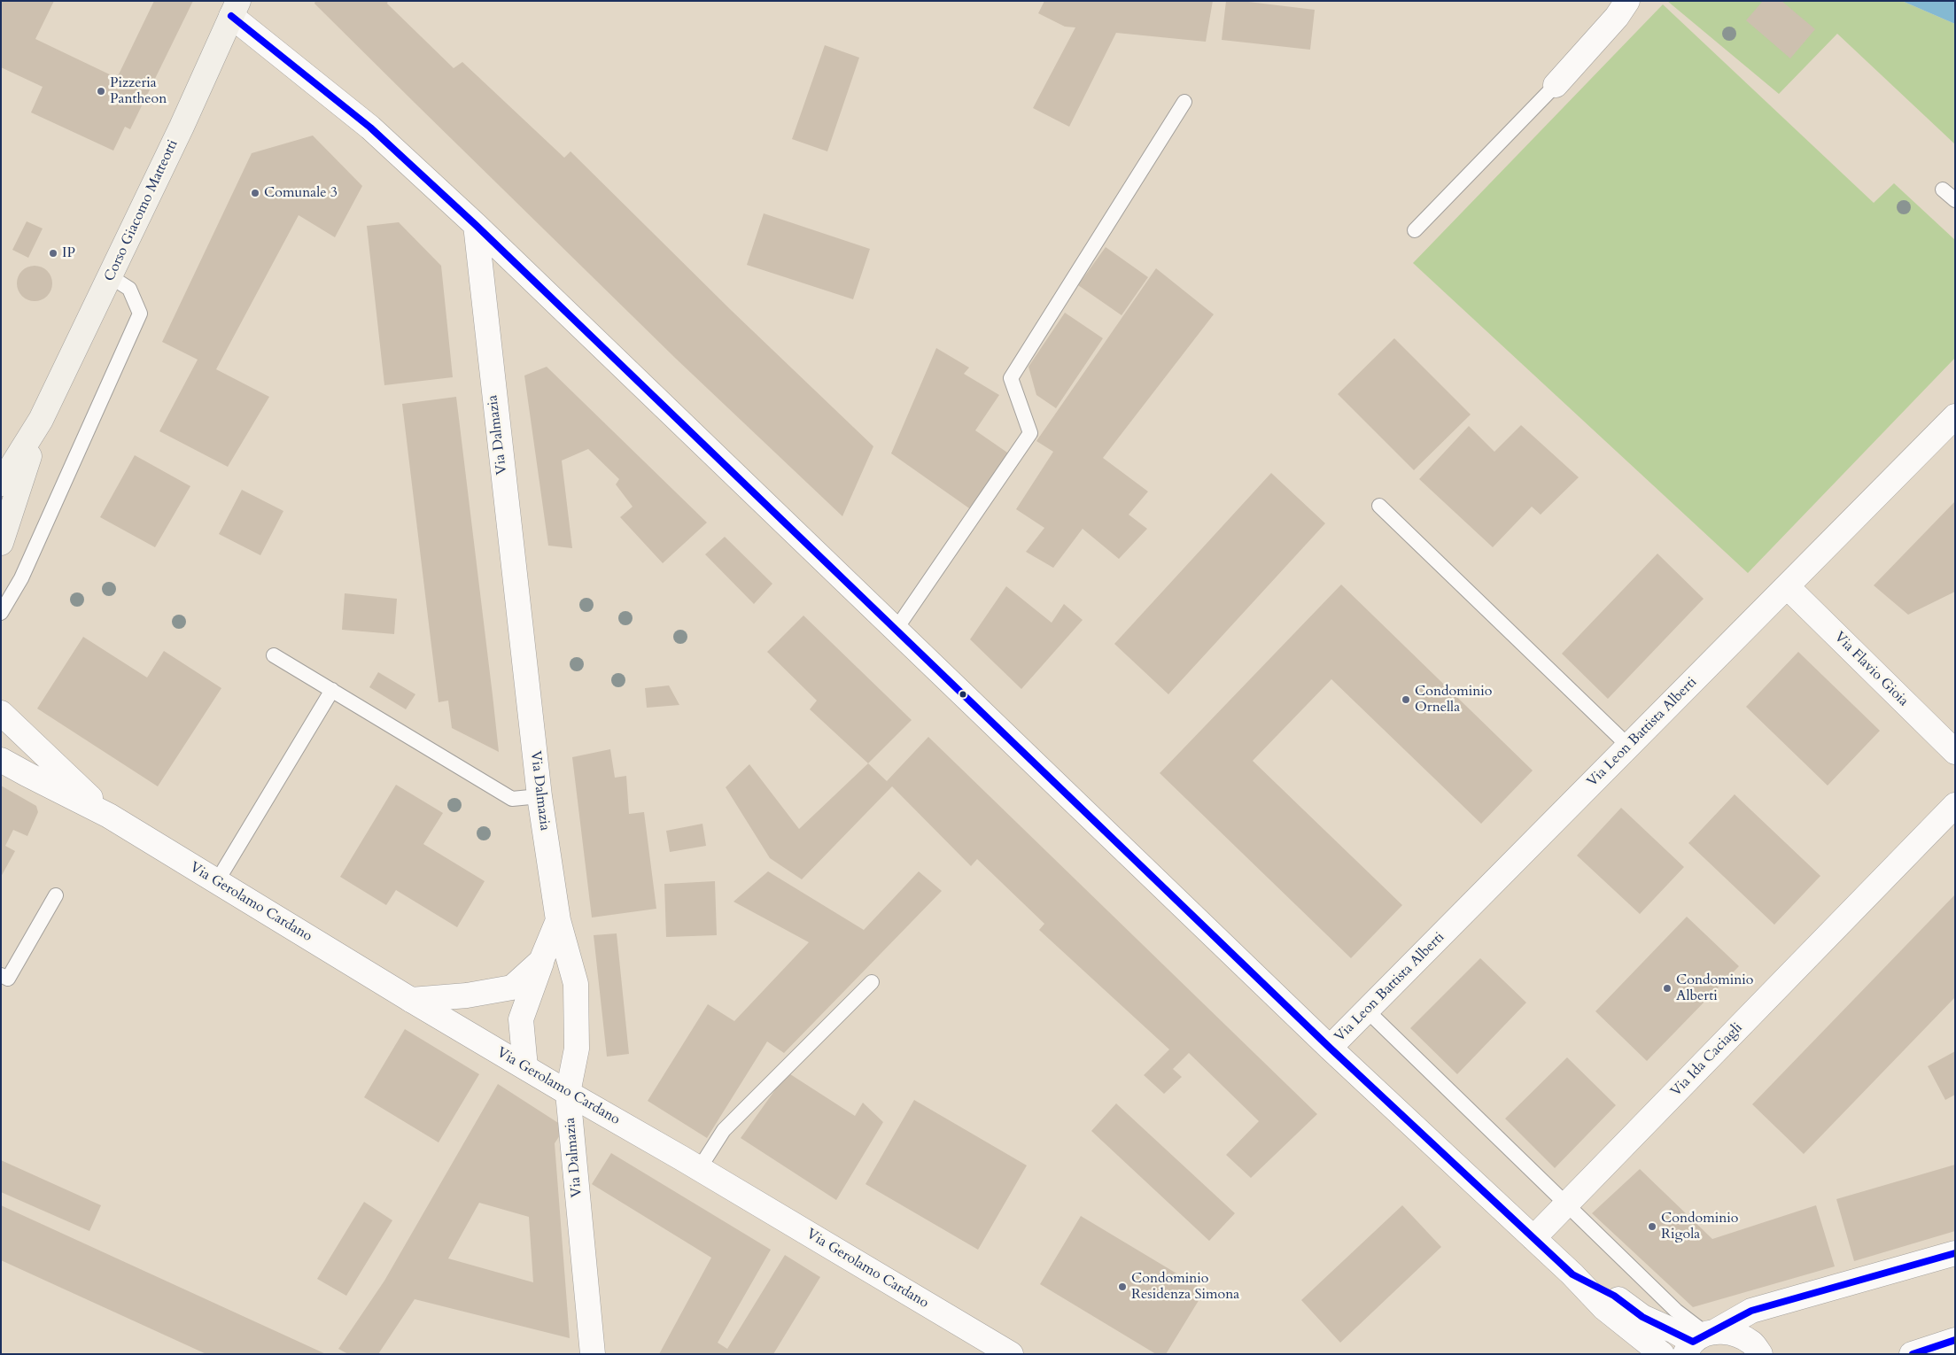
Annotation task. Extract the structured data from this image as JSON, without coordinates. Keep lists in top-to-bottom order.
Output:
{
  "streets": {
    "main road": ["Corso Giacomo Matteotti"],
    "street": [
      "Via Dalmazia",
      "Via Flavio Gioia",
      "Via Leon Battista Alberti",
      "Via Gerolamo Cardano",
      "Via Ida Caciagli"
    ]
  },
  "crossings": [
    ["Via Dalmazia", "Via Gerolamo Cardano"],
    ["Via Flavio Gioia", "Via Leon Battista Alberti"]
  ],
  "places": [
    "Pizzeria Pantheon",
    "Comunale 3",
    "IP",
    "Condominio Ornella",
    "Condominio Alberti",
    "Condominio Rigola",
    "Condominio Residenza Simona"
  ]
}
